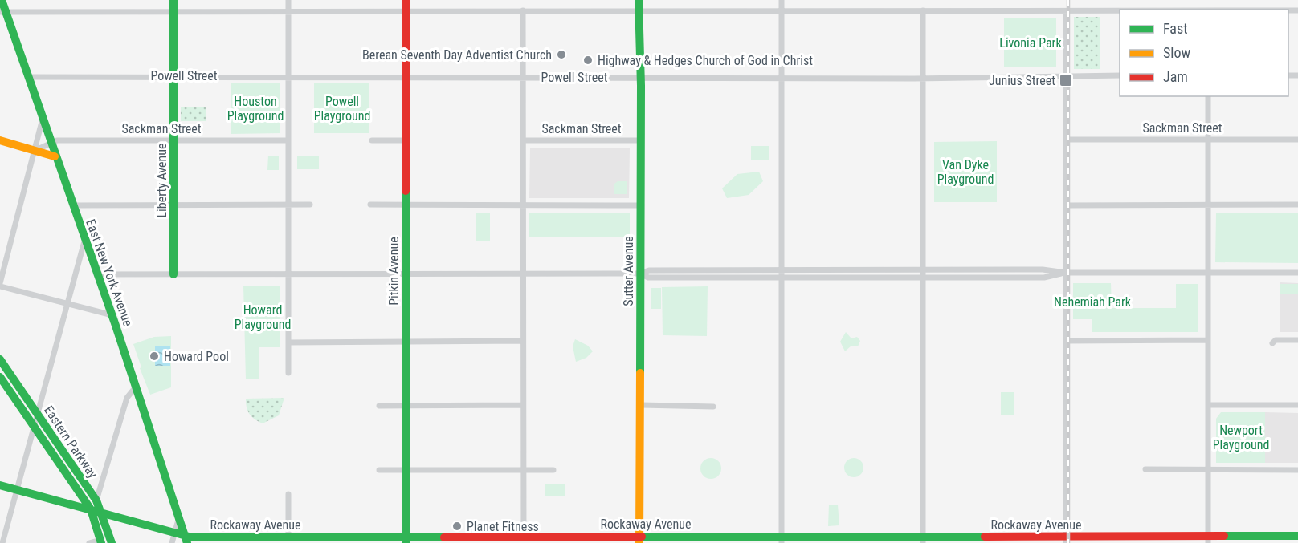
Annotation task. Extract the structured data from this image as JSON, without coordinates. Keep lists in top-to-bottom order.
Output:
{
  "streets": {
    "street": [
      "Powell Street",
      "Sackman Street",
      "Liberty Avenue",
      "Pitkin Avenue",
      "Sutter Avenue",
      "East New York Avenue",
      "Eastern Parkway",
      "Rockaway Avenue"
    ]
  },
  "crossings": [
    ["Powell Street", "Liberty Avenue"],
    ["Powell Street", "Pitkin Avenue"],
    ["Powell Street", "Sutter Avenue"],
    ["Powell Street", "East New York Avenue"],
    ["Sackman Street", "Liberty Avenue"],
    ["Sackman Street", "Sutter Avenue"],
    ["Sackman Street", "East New York Avenue"],
    ["Pitkin Avenue", "Rockaway Avenue"],
    ["Sutter Avenue", "Rockaway Avenue"],
    ["East New York Avenue", "Rockaway Avenue"],
    ["Eastern Parkway", "Rockaway Avenue"]
  ],
  "parks": [
    "Livonia Park",
    "Houston Playground",
    "Powell Playground",
    "Van Dyke Playground",
    "Nehemiah Park",
    "Howard Playground",
    "Newport Playground"
  ],
  "places": {
    "other": [
      "Berean Seventh Day Adventist Church",
      "Highway & Hedges Church of God in Christ",
      "Howard Pool",
      "Planet Fitness"
    ],
    "transit": ["Junius Street"]
  },
  "legend": ["Fast", "Slow", "Jam"]
}
